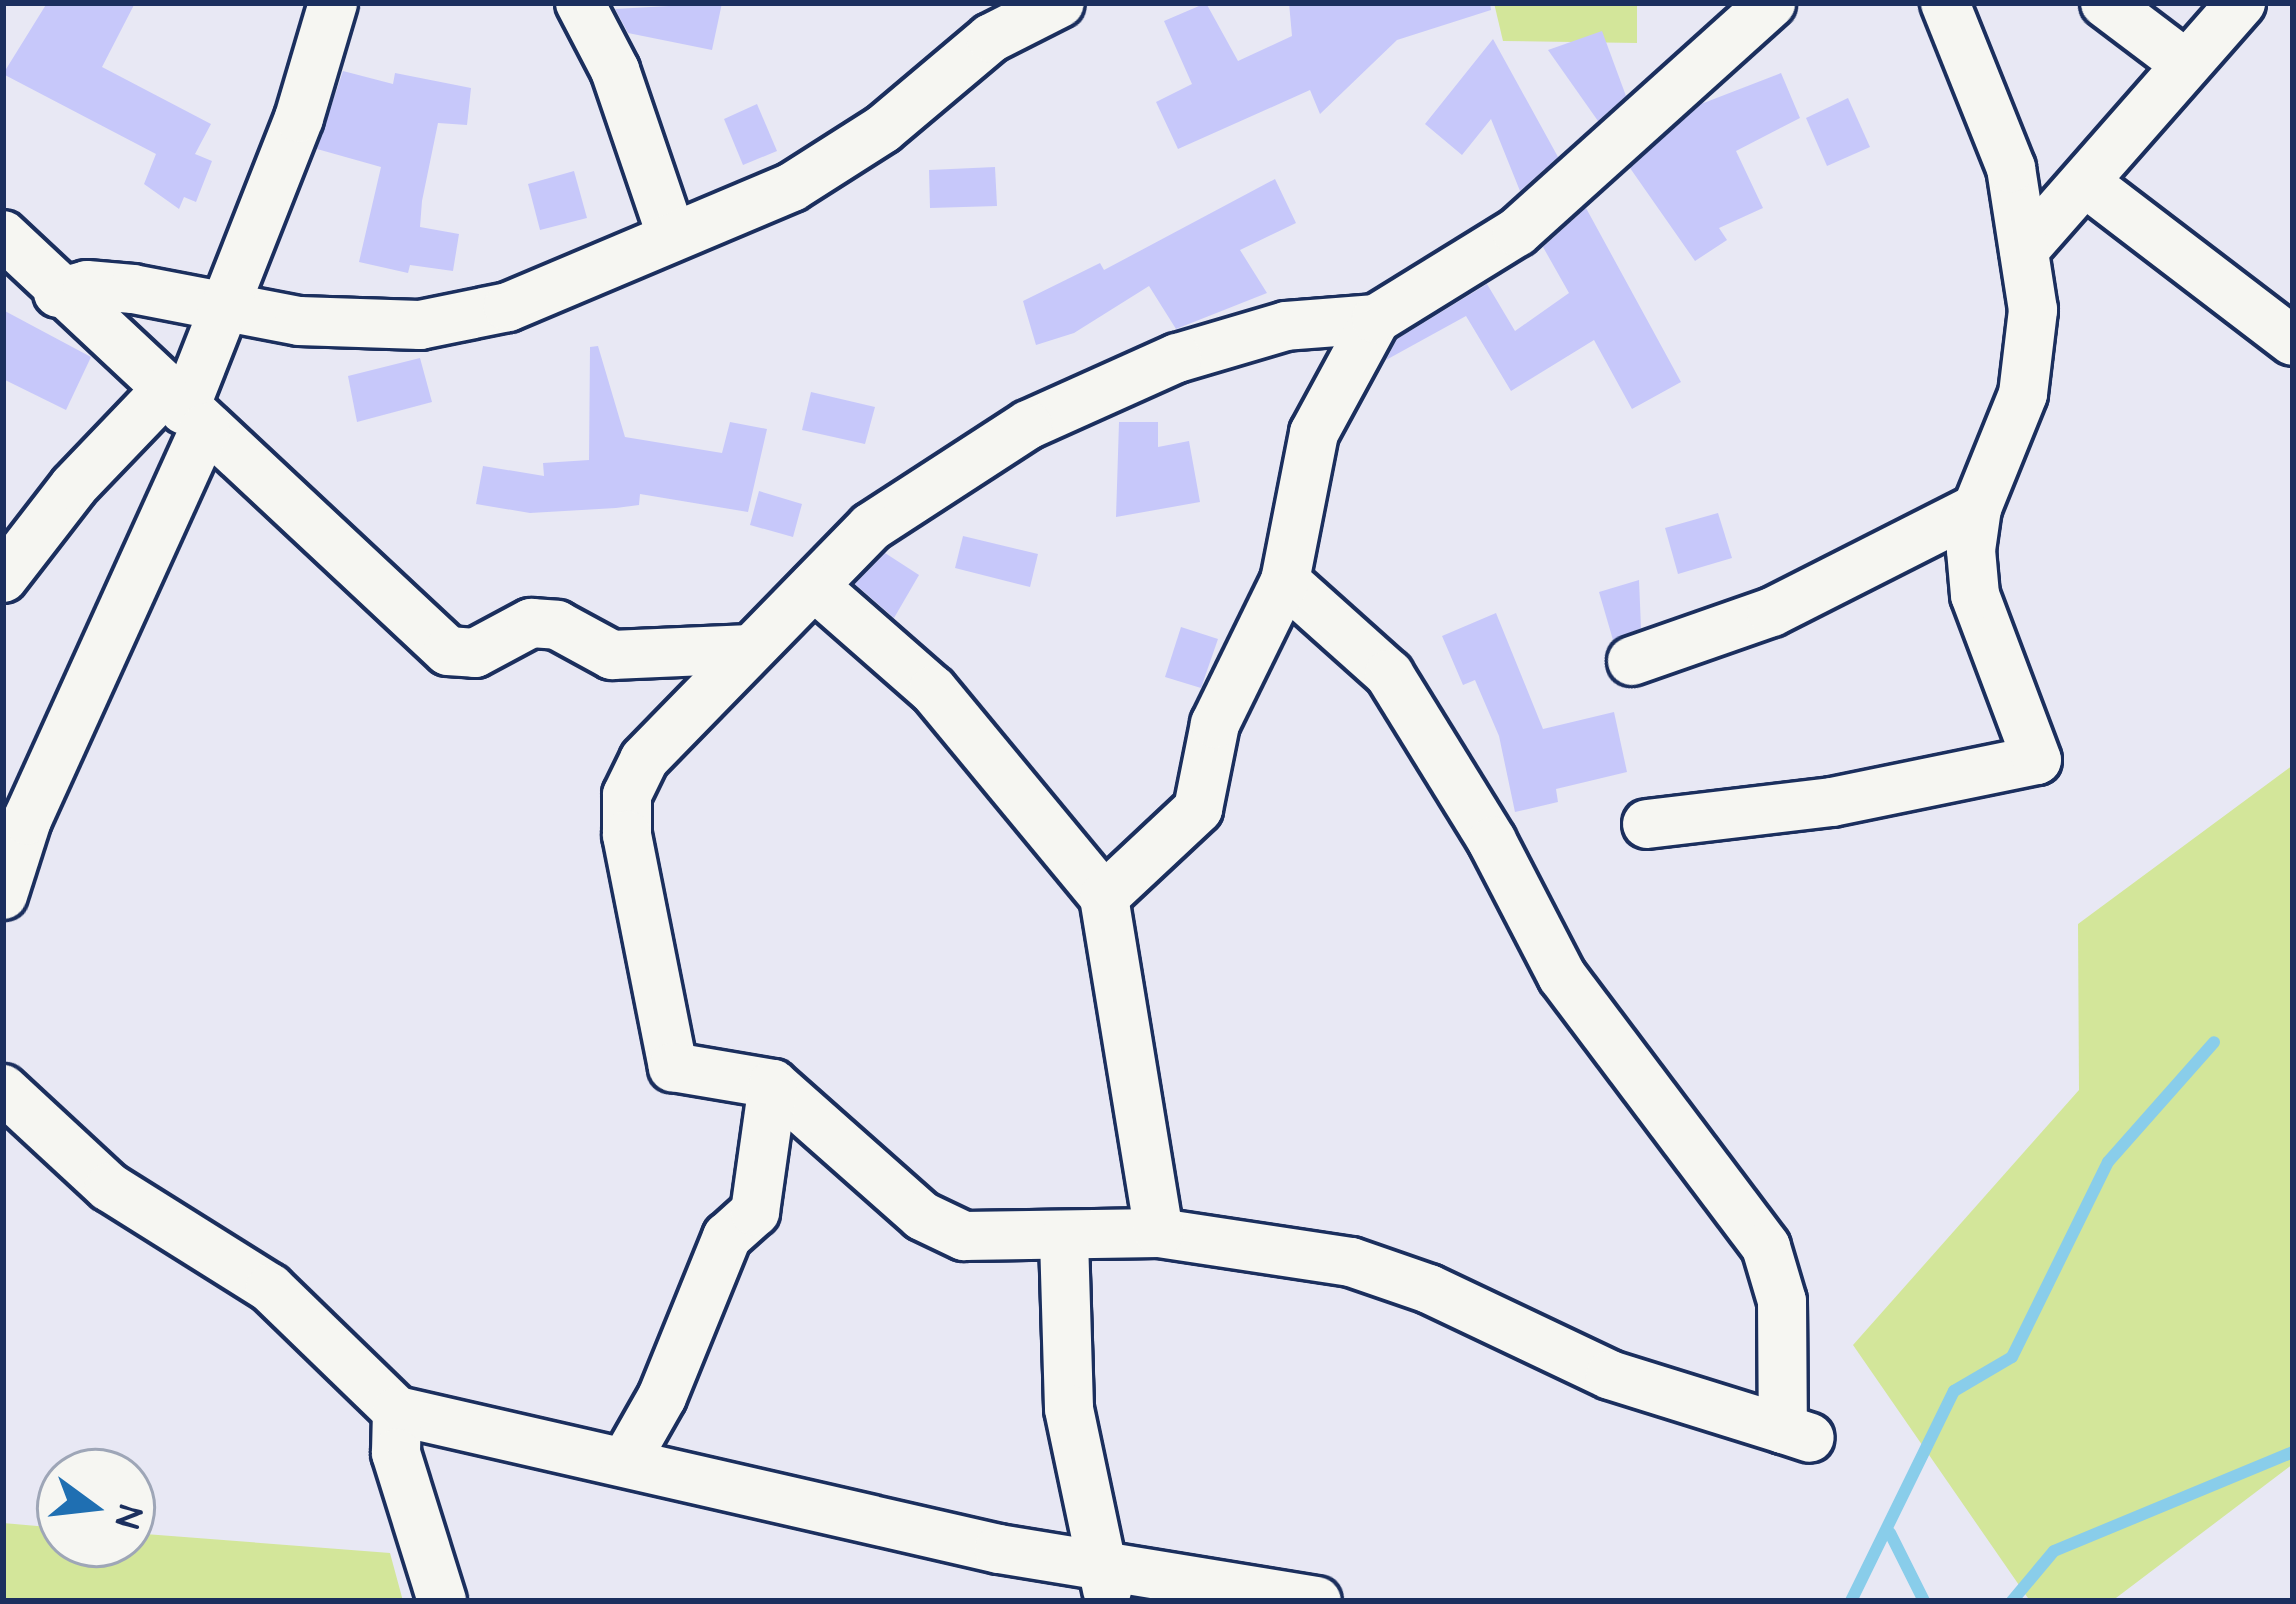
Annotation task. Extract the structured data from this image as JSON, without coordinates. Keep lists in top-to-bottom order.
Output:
{
  "north": "right"
}
